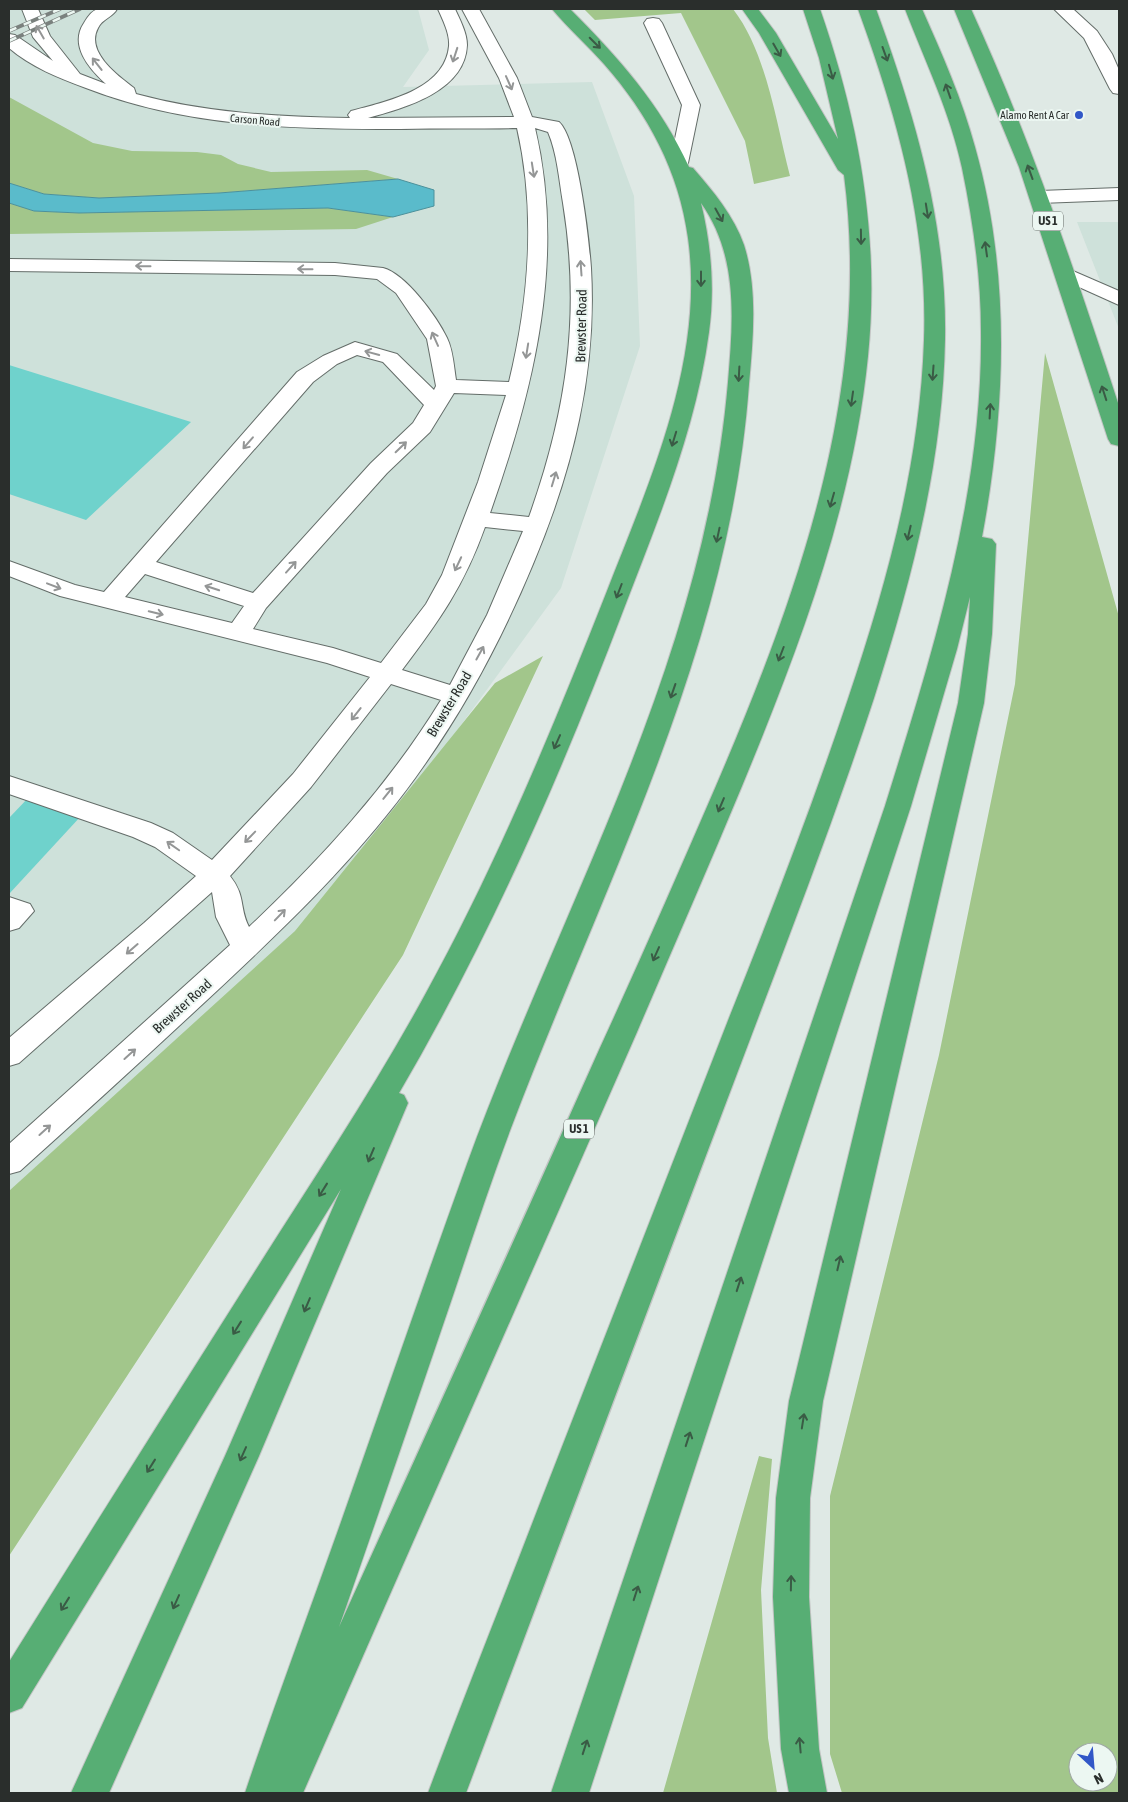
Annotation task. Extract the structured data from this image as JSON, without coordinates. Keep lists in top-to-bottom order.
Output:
{
  "streets": {
    "highway": ["US 1"],
    "street": ["Carson Road", "Brewster Road"]
  },
  "crossings": [
    ["Carson Road", "Brewster Road"]
  ],
  "places": ["Alamo Rent A Car"],
  "north": "bottom right"
}
